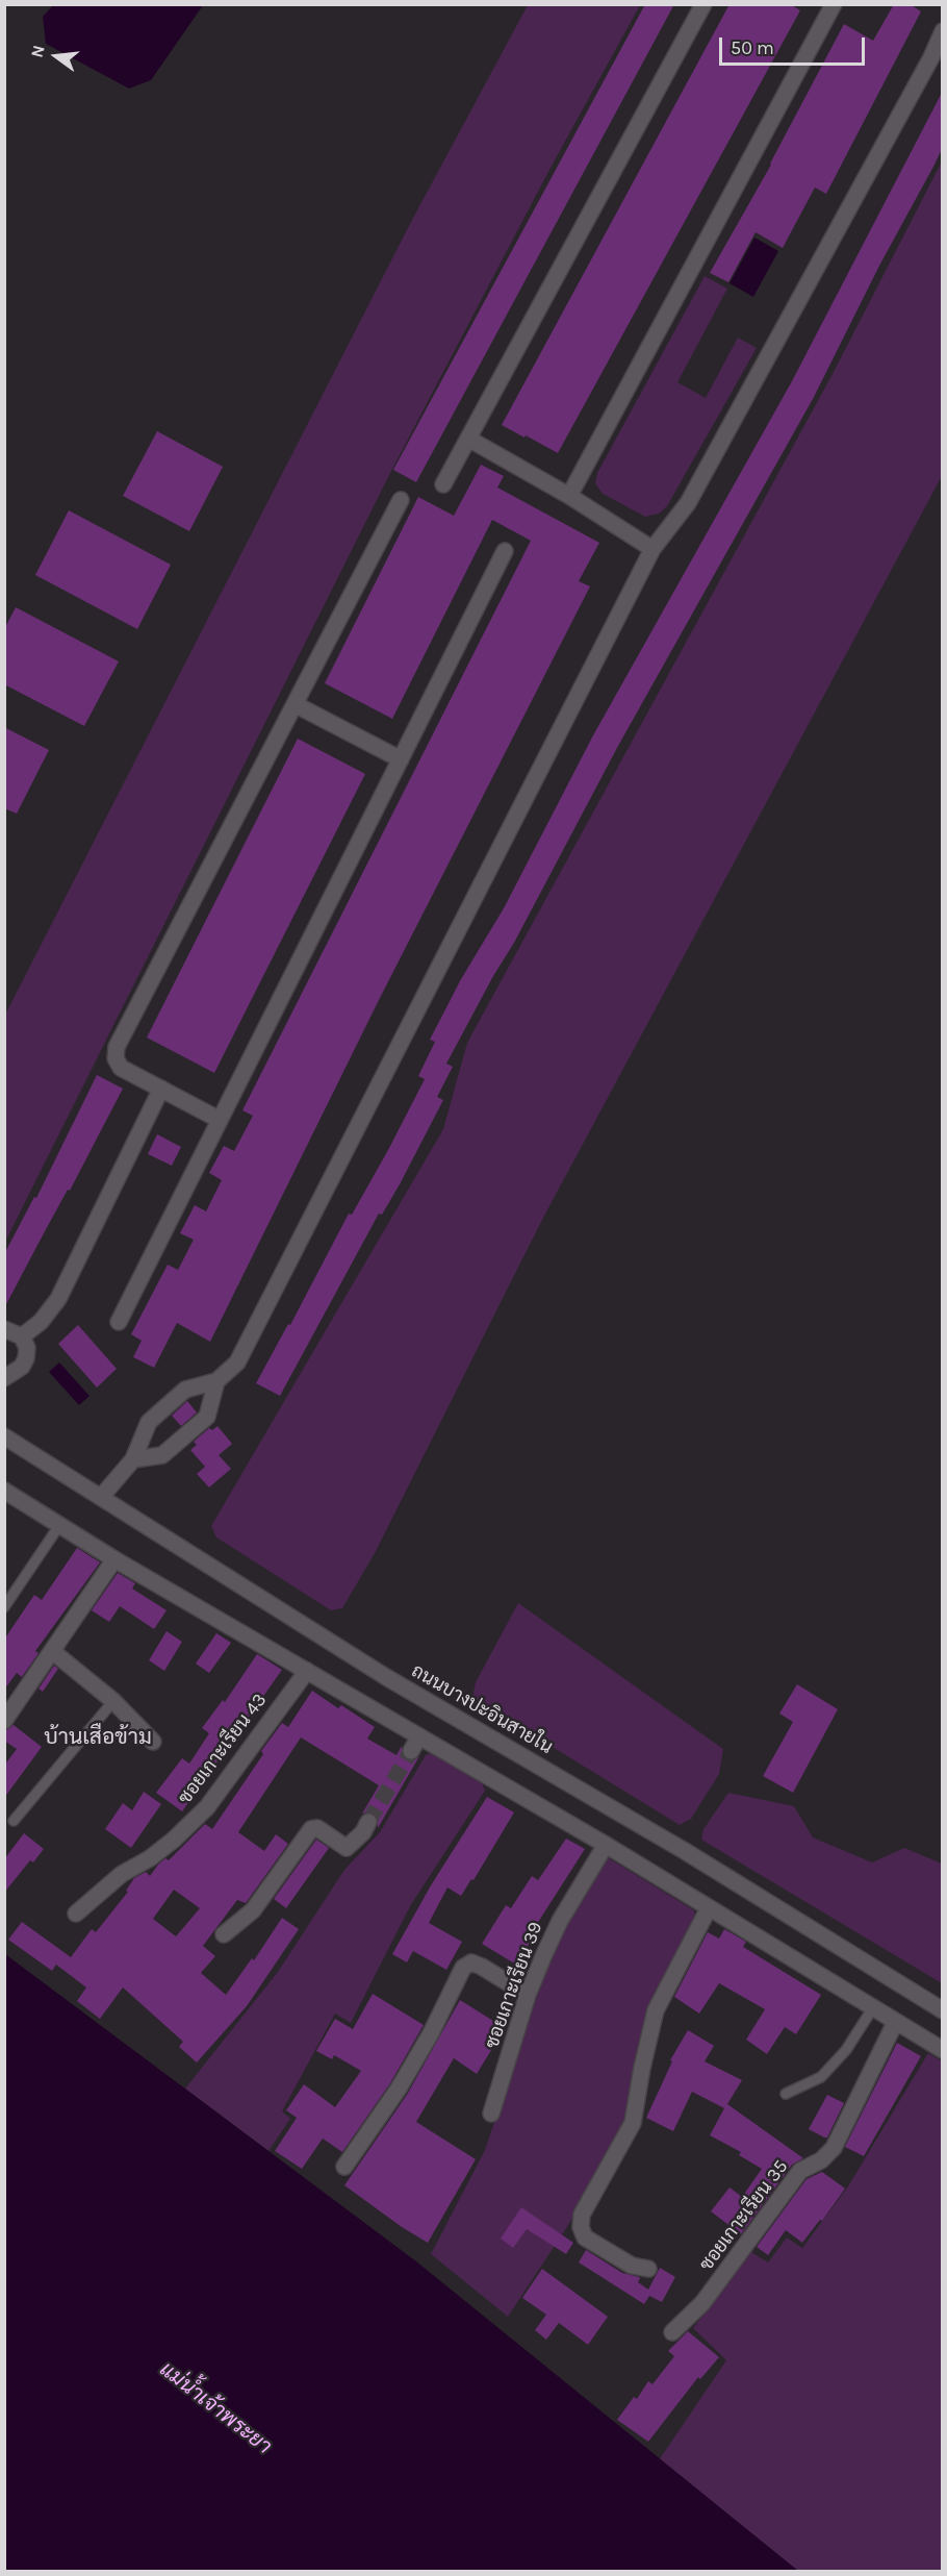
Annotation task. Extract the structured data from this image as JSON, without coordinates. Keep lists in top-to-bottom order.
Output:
{
  "streets": {
    "street": [
      "ถนนบางปะอินสายใน",
      "ซอยเกาะเรียน 43",
      "ซอยเกาะเรียน 39",
      "ซอยเกาะเรียน 35"
    ]
  },
  "districts": ["บ้านเสือข้าม"],
  "water": ["แม่น้ำเจ้าพระยา"],
  "scale_bar": "50 m",
  "north": "left"
}
